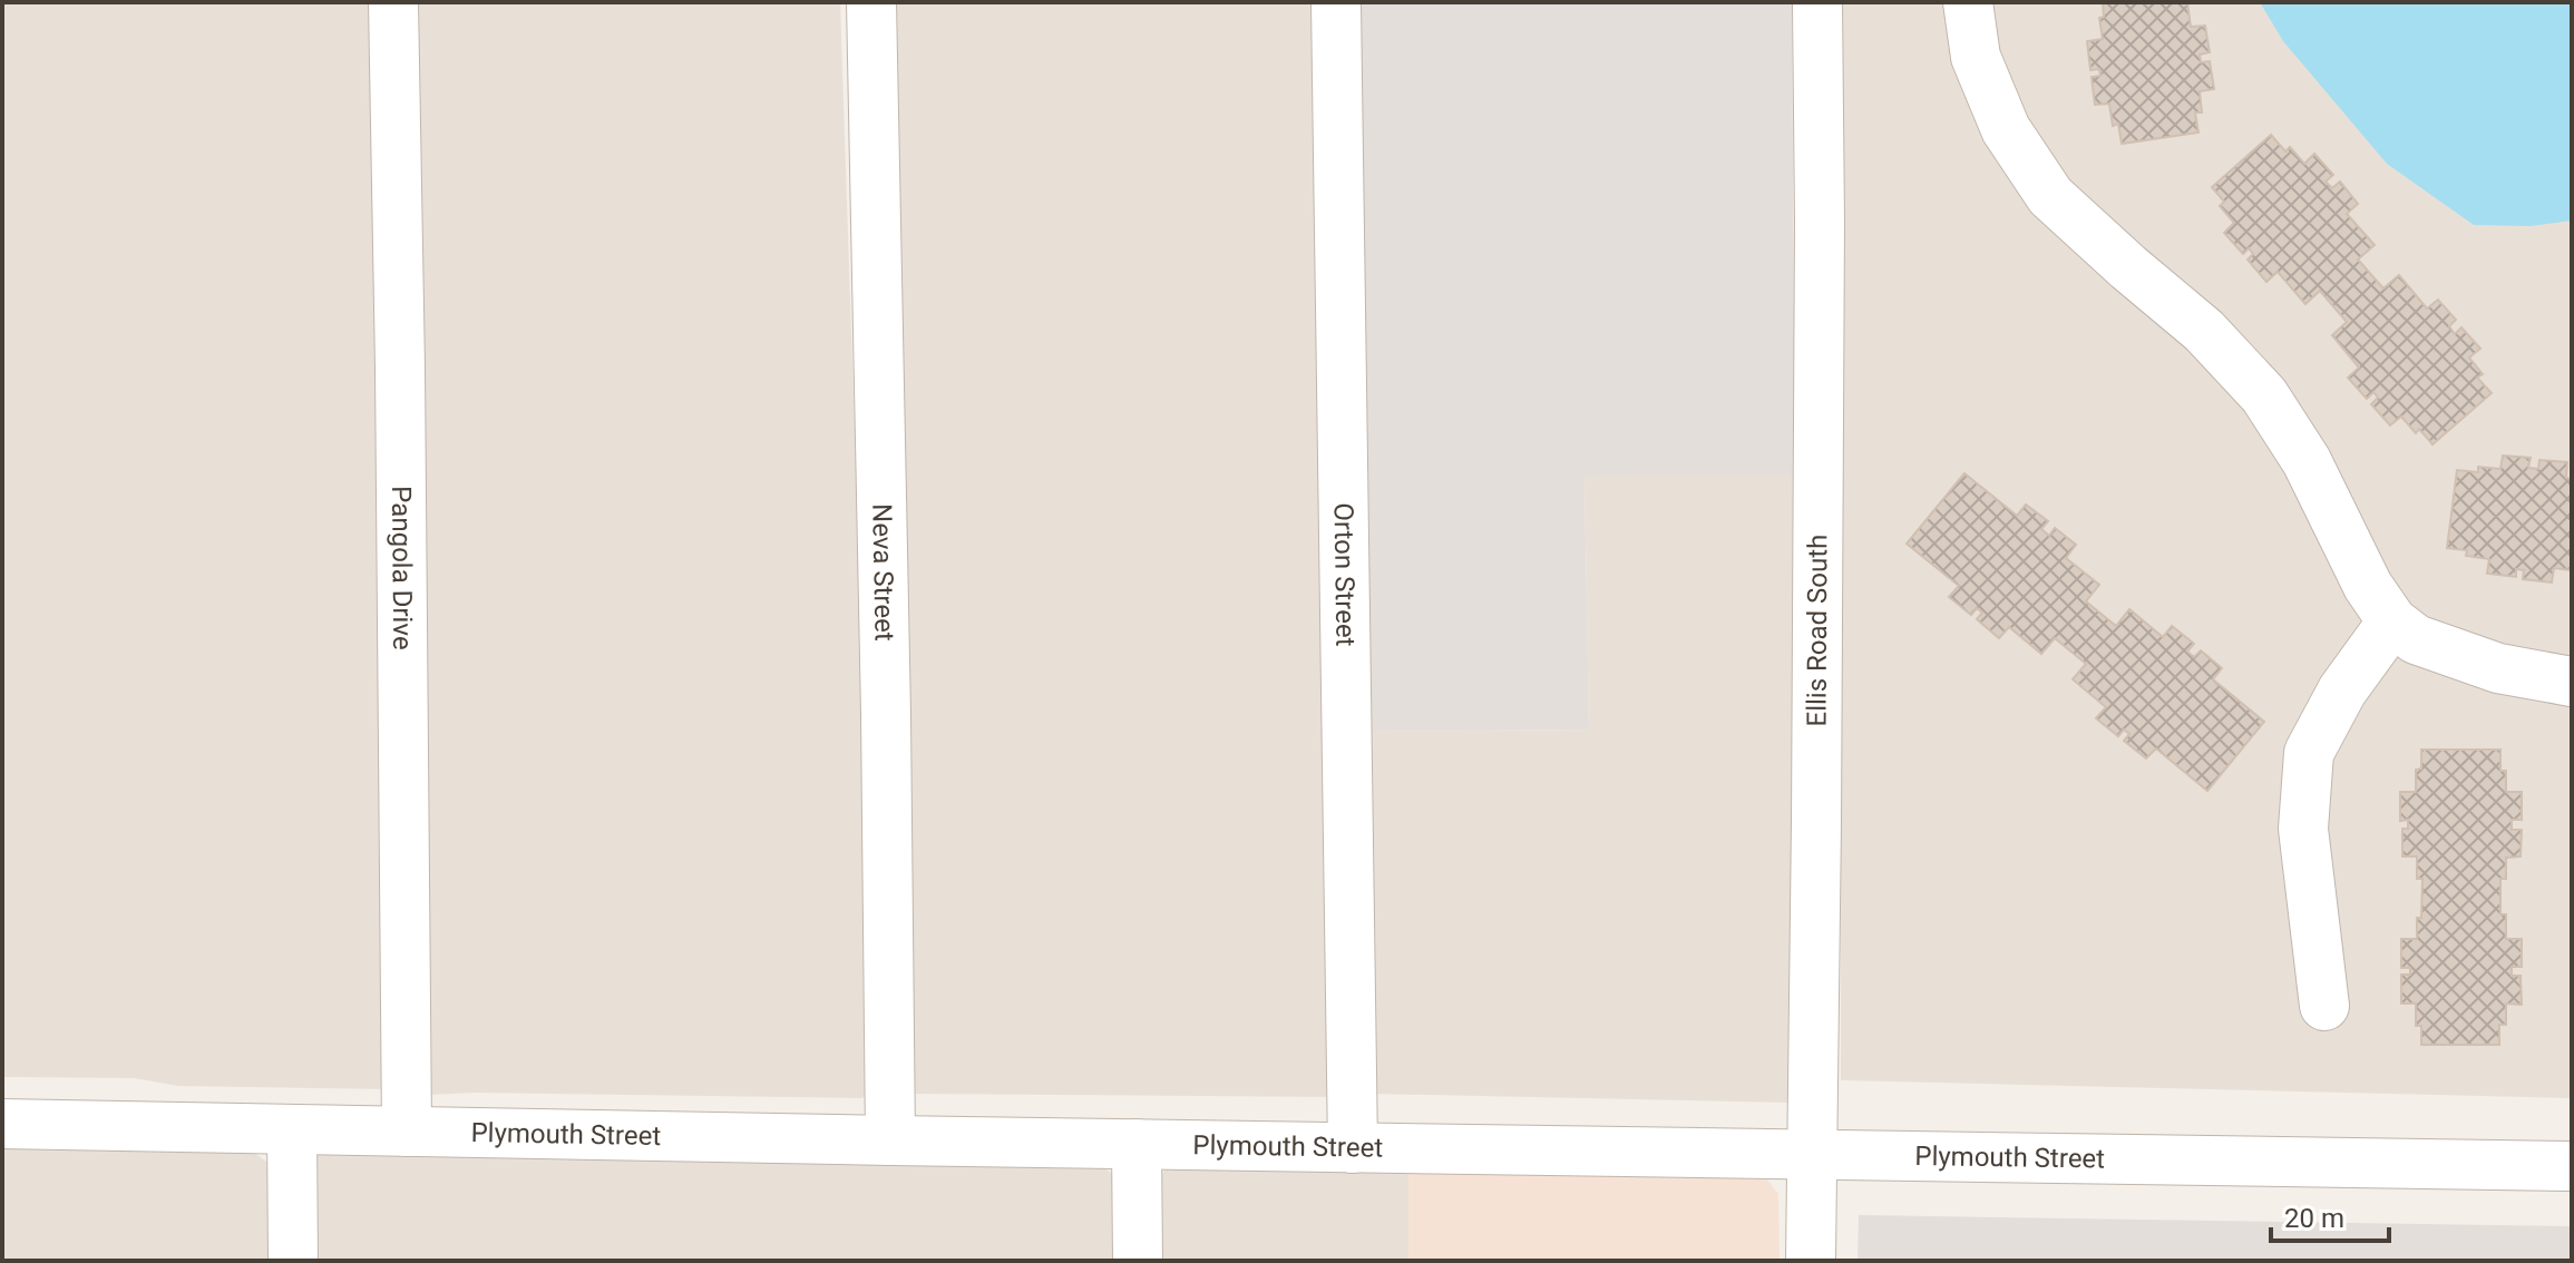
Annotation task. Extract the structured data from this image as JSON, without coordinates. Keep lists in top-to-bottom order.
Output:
{
  "streets": {
    "street": [
      "Pangola Drive",
      "Neva Street",
      "Orton Street",
      "Ellis Road South",
      "Plymouth Street"
    ]
  },
  "crossings": [
    ["Pangola Drive", "Plymouth Street"],
    ["Neva Street", "Plymouth Street"],
    ["Orton Street", "Plymouth Street"],
    ["Ellis Road South", "Plymouth Street"]
  ],
  "scale_bar": "20 m"
}
